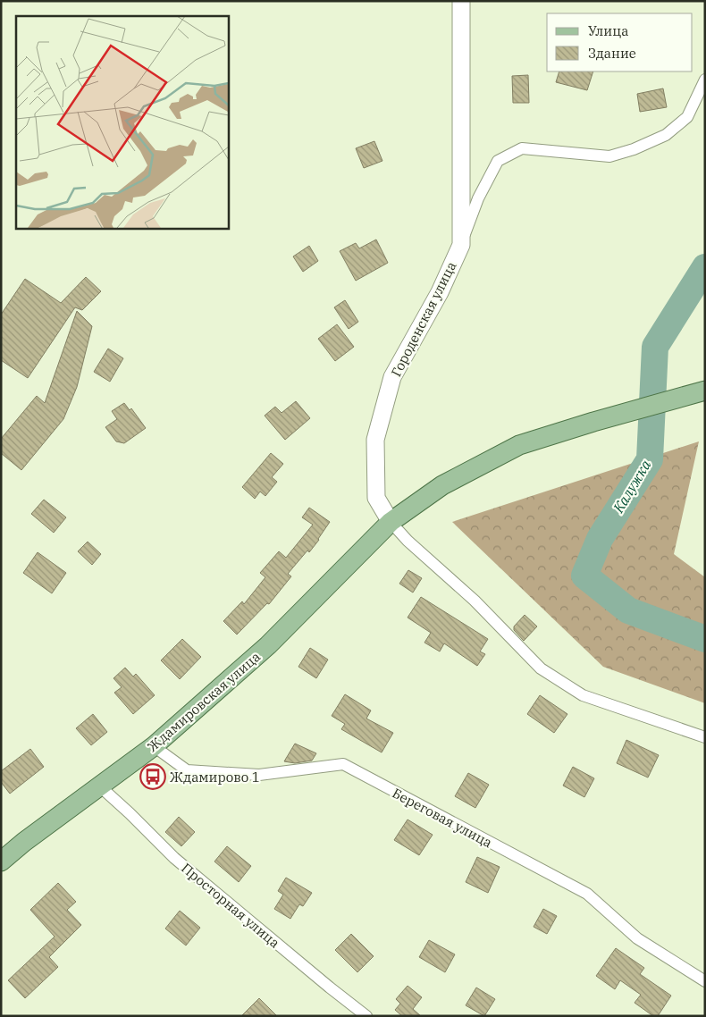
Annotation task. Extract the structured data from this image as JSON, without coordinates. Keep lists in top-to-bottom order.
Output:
{
  "streets": {
    "main road": ["Ждамировская улица"],
    "street": ["Городенская улица", "Береговая улица", "Просторная улица"]
  },
  "crossings": [
    ["Городенская улица", "Ждамировская улица"],
    ["Ждамировская улица", "Береговая улица"],
    ["Ждамировская улица", "Просторная улица"]
  ],
  "water": ["Калужка"],
  "places": {
    "bus stop": ["Ждамирово 1"]
  },
  "legend": ["Улица", "Здание"]
}
